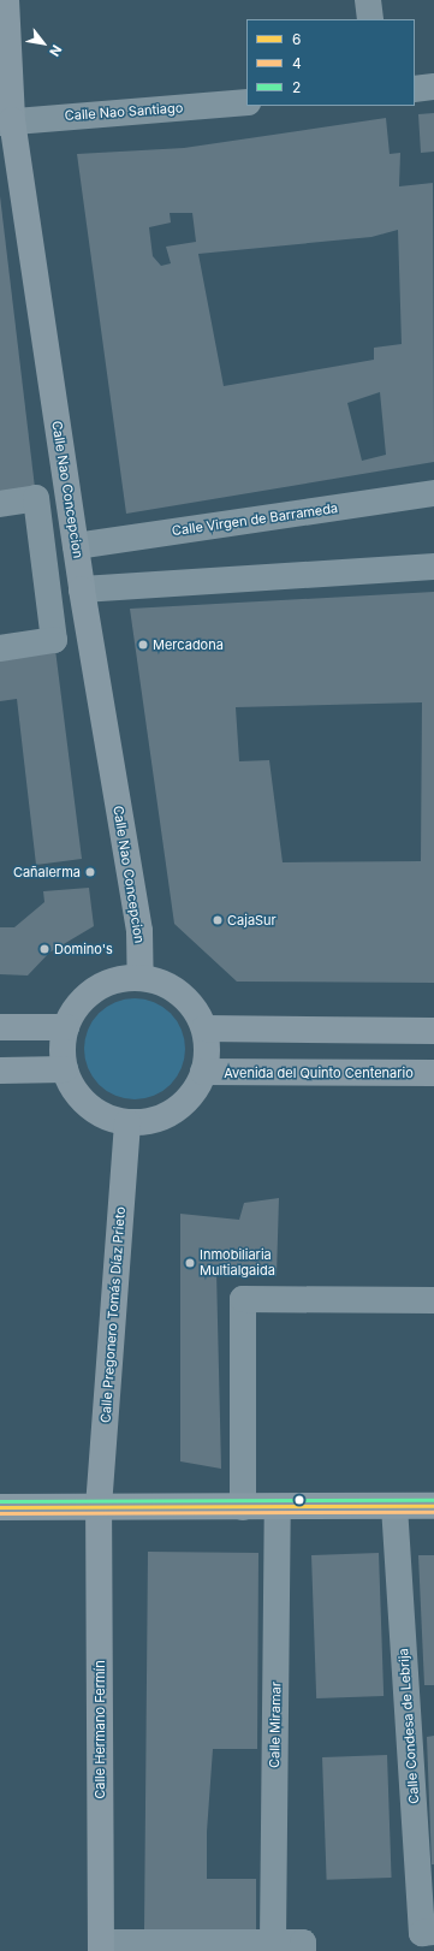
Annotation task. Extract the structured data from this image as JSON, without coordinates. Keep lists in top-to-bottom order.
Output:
{
  "streets": {
    "street": [
      "Calle Nao Santiago",
      "Calle Nao Concepcion",
      "Calle Virgen de Barrameda",
      "Avenida del Quinto Centenario",
      "Calle Pregonero Tomás Díaz Prieto",
      "Calle Miramar",
      "Calle Condesa de Lebrija",
      "Calle Hermano Fermín"
    ]
  },
  "crossings": [
    ["Calle Nao Santiago", "Calle Nao Concepcion"],
    ["Calle Nao Concepcion", "Calle Virgen de Barrameda"],
    ["Calle Nao Concepcion", "Avenida del Quinto Centenario"],
    ["Calle Nao Concepcion", "Calle Pregonero Tomás Díaz Prieto"],
    ["Avenida del Quinto Centenario", "Calle Pregonero Tomás Díaz Prieto"],
    ["Calle Pregonero Tomás Díaz Prieto", "Calle Hermano Fermín"]
  ],
  "places": [
    "Mercadona",
    "Cañalerma",
    "CajaSur",
    "Domino's",
    "Inmobiliaria Multialgaida"
  ],
  "lines": ["transit line 2", "transit line 6", "transit line 4"],
  "legend": ["6", "4", "2"],
  "north": "bottom right"
}
